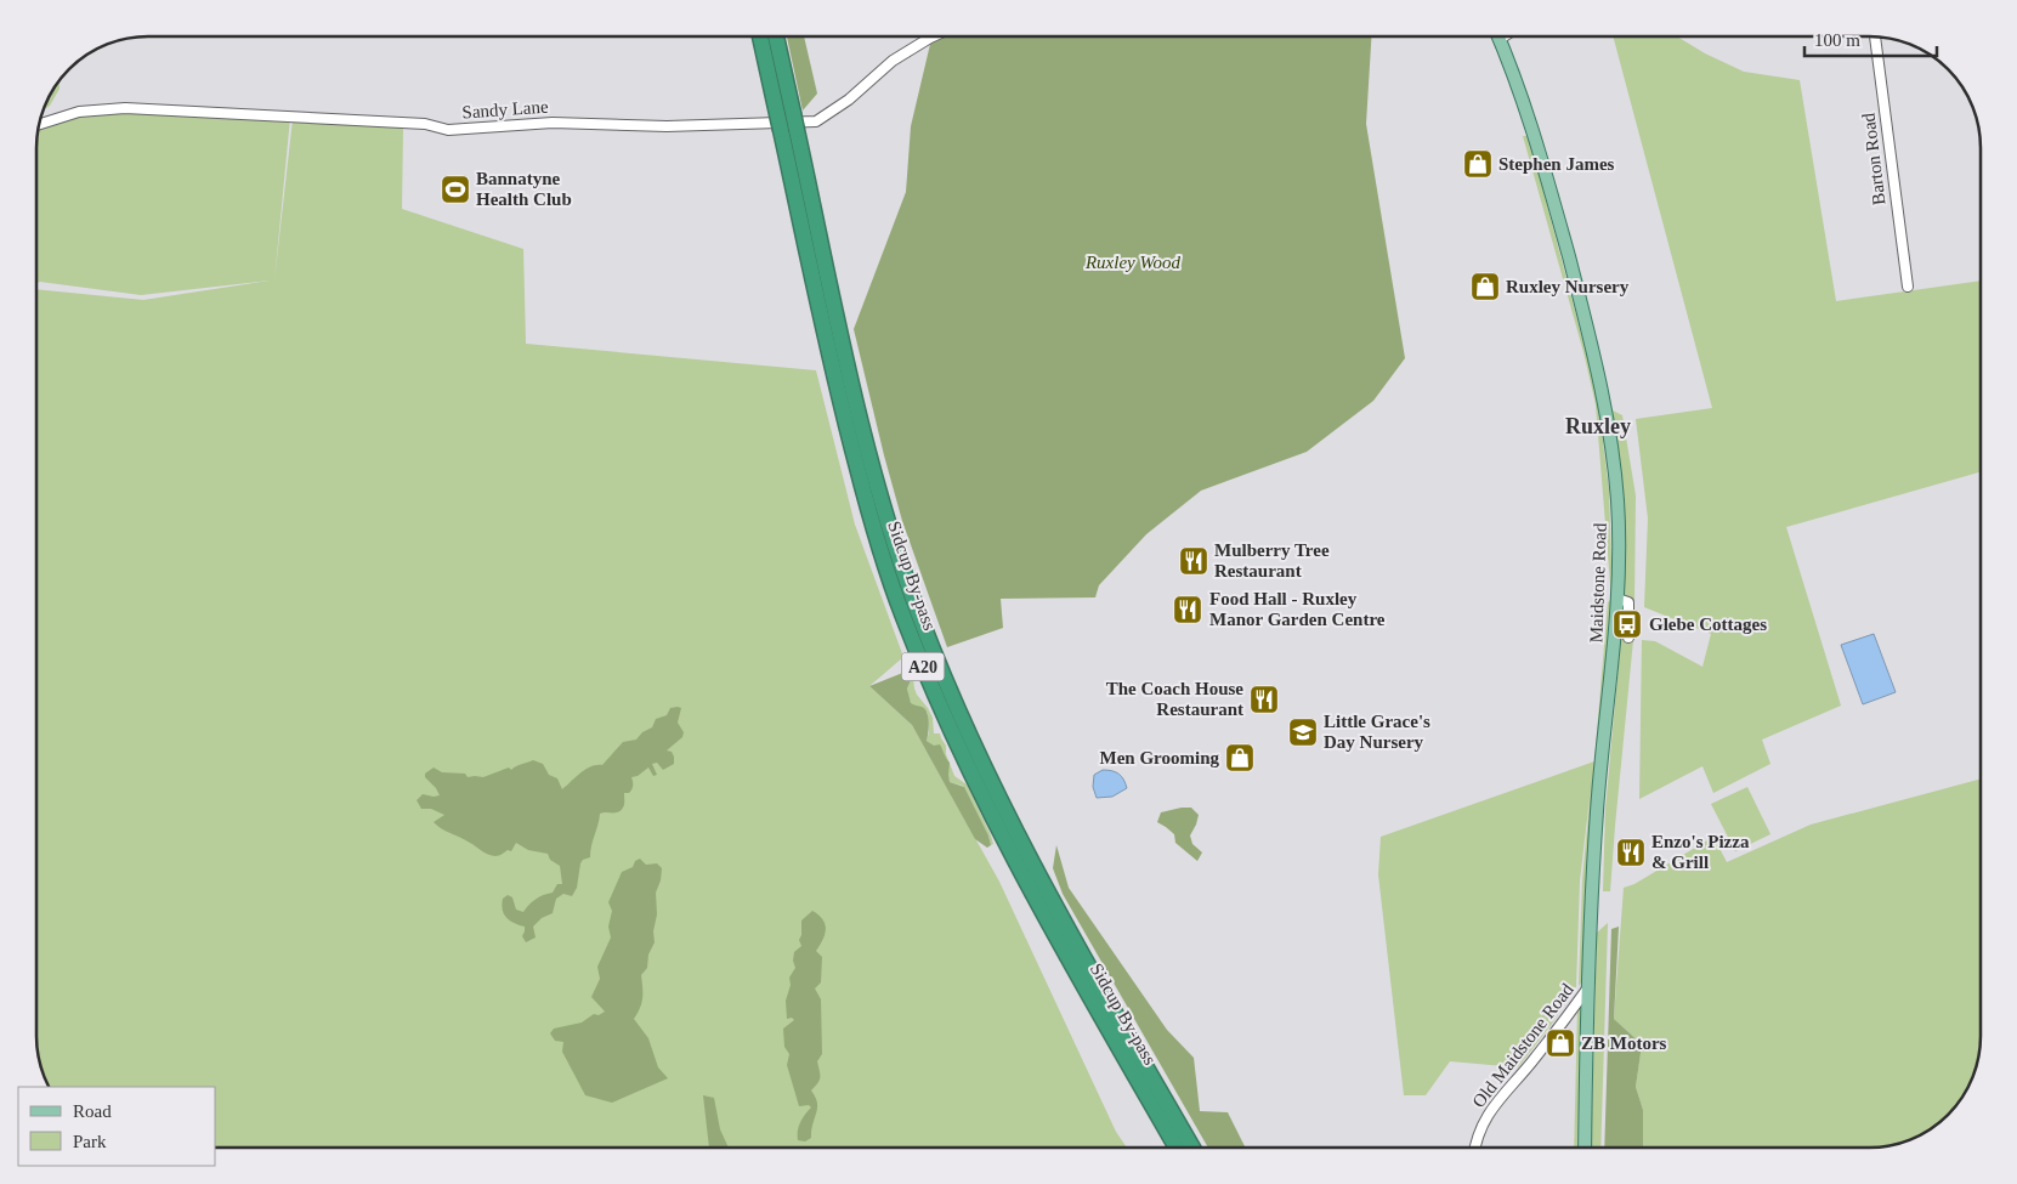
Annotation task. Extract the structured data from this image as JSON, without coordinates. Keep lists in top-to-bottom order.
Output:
{
  "streets": {
    "highway": ["Sidcup By-pass", "A20"],
    "main road": ["Maidstone Road"],
    "street": ["Sandy Lane", "Barton Road", "Old Maidstone Road"]
  },
  "crossings": [
    ["Maidstone Road", "Old Maidstone Road"]
  ],
  "districts": ["Ruxley"],
  "parks": ["Ruxley Wood"],
  "places": {
    "shop": [
      "Stephen James",
      "Ruxley Nursery",
      "Men Grooming",
      "ZB Motors"
    ],
    "sports": ["Bannatyne Health Club"],
    "restaurant": [
      "Mulberry Tree Restaurant",
      "Food Hall - Ruxley Manor Garden Centre",
      "The Coach House Restaurant",
      "Enzo's Pizza & Grill"
    ],
    "bus stop": ["Glebe Cottages"],
    "school or university": ["Little Grace's Day Nursery"]
  },
  "legend": ["Road", "Park"],
  "scale_bar": "100 m"
}
